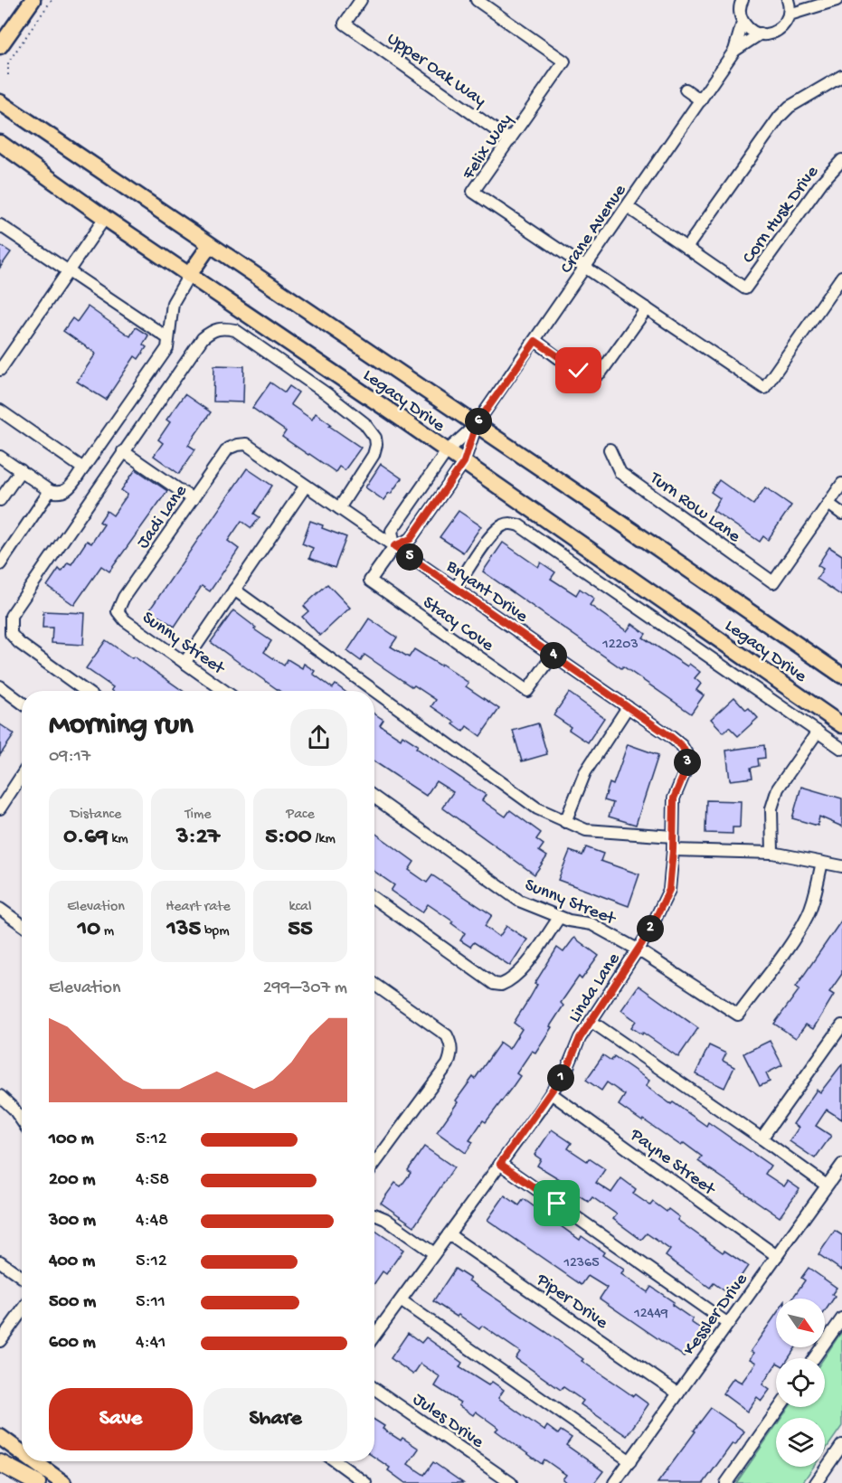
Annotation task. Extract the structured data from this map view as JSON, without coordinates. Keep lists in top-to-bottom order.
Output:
{
  "streets": {
    "main road": ["Legacy Drive"],
    "street": [
      "Upper Oak Way",
      "Felix Way",
      "Corn Husk Drive",
      "Crane Avenue",
      "Turn Row Lane",
      "Jadi Lane",
      "Bryant Drive",
      "Stacy Cove",
      "Sunny Street",
      "Linda Lane",
      "Payne Street",
      "Piper Drive",
      "Kessler Drive",
      "Jules Drive"
    ]
  },
  "crossings": [
    ["Upper Oak Way", "Felix Way"],
    ["Felix Way", "Crane Avenue"],
    ["Crane Avenue", "Legacy Drive"],
    ["Crane Avenue", "Bryant Drive"],
    ["Crane Avenue", "Stacy Cove"],
    ["Jadi Lane", "Bryant Drive"],
    ["Jadi Lane", "Sunny Street"],
    ["Bryant Drive", "Stacy Cove"],
    ["Bryant Drive", "Linda Lane"],
    ["Sunny Street", "Linda Lane"],
    ["Linda Lane", "Payne Street"],
    ["Linda Lane", "Piper Drive"],
    ["Payne Street", "Kessler Drive"],
    ["Piper Drive", "Kessler Drive"]
  ],
  "house_numbers": ["12203", "12365", "12449"],
  "north": "bottom right",
  "page": {
    "pins": [
      "6",
      "5",
      "4",
      "3",
      "2",
      "1"
    ],
    "heading": ["Morning run", "09:17"],
    "stats": [
      ["Distance", "0.69 km"],
      ["Time", "3:27"],
      ["Pace", "5:00 /km"],
      ["Elevation", "10 m"],
      ["Heart rate", "135 bpm"],
      ["kcal", "55"]
    ],
    "chart": ["Elevation", "299–307 m"],
    "list": [
      {
        "name": "100 m",
        "note": "5:12"
      },
      {
        "name": "200 m",
        "note": "4:58"
      },
      {
        "name": "300 m",
        "note": "4:48"
      },
      {
        "name": "400 m",
        "note": "5:12"
      },
      {
        "name": "500 m",
        "note": "5:11"
      },
      {
        "name": "600 m",
        "note": "4:41"
      }
    ],
    "buttons": ["Save", "Share"]
  }
}
